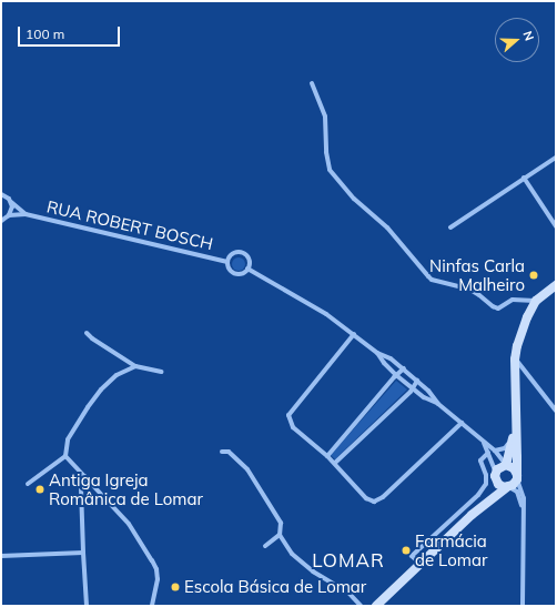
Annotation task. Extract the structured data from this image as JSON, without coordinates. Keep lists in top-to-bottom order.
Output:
{
  "streets": {
    "street": ["RUA ROBERT BOSCH"]
  },
  "districts": ["LOMAR"],
  "places": [
    "Ninfas Carla Malheiro",
    "Antiga Igreja Românica de Lomar",
    "Farmácia de Lomar",
    "Escola Básica de Lomar"
  ],
  "scale_bar": "100 m",
  "north": "right"
}
